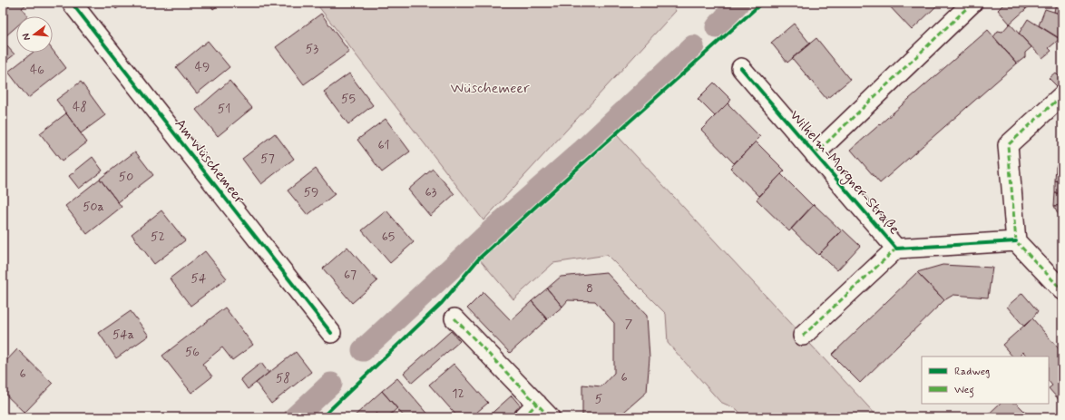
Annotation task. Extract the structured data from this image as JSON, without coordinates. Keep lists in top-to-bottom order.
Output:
{
  "streets": {
    "street": ["Am Wüschemeer", "Wilhelm-Morgner-Straße"]
  },
  "parks": ["Wüschemeer"],
  "house_numbers": [
    "53",
    "49",
    "46",
    "55",
    "48",
    "51",
    "61",
    "57",
    "50",
    "59",
    "63",
    "50a",
    "52",
    "65",
    "67",
    "54",
    "8",
    "7",
    "54a",
    "56",
    "6",
    "6",
    "58",
    "12",
    "5"
  ],
  "legend": ["Radweg", "Weg"],
  "north": "left"
}
